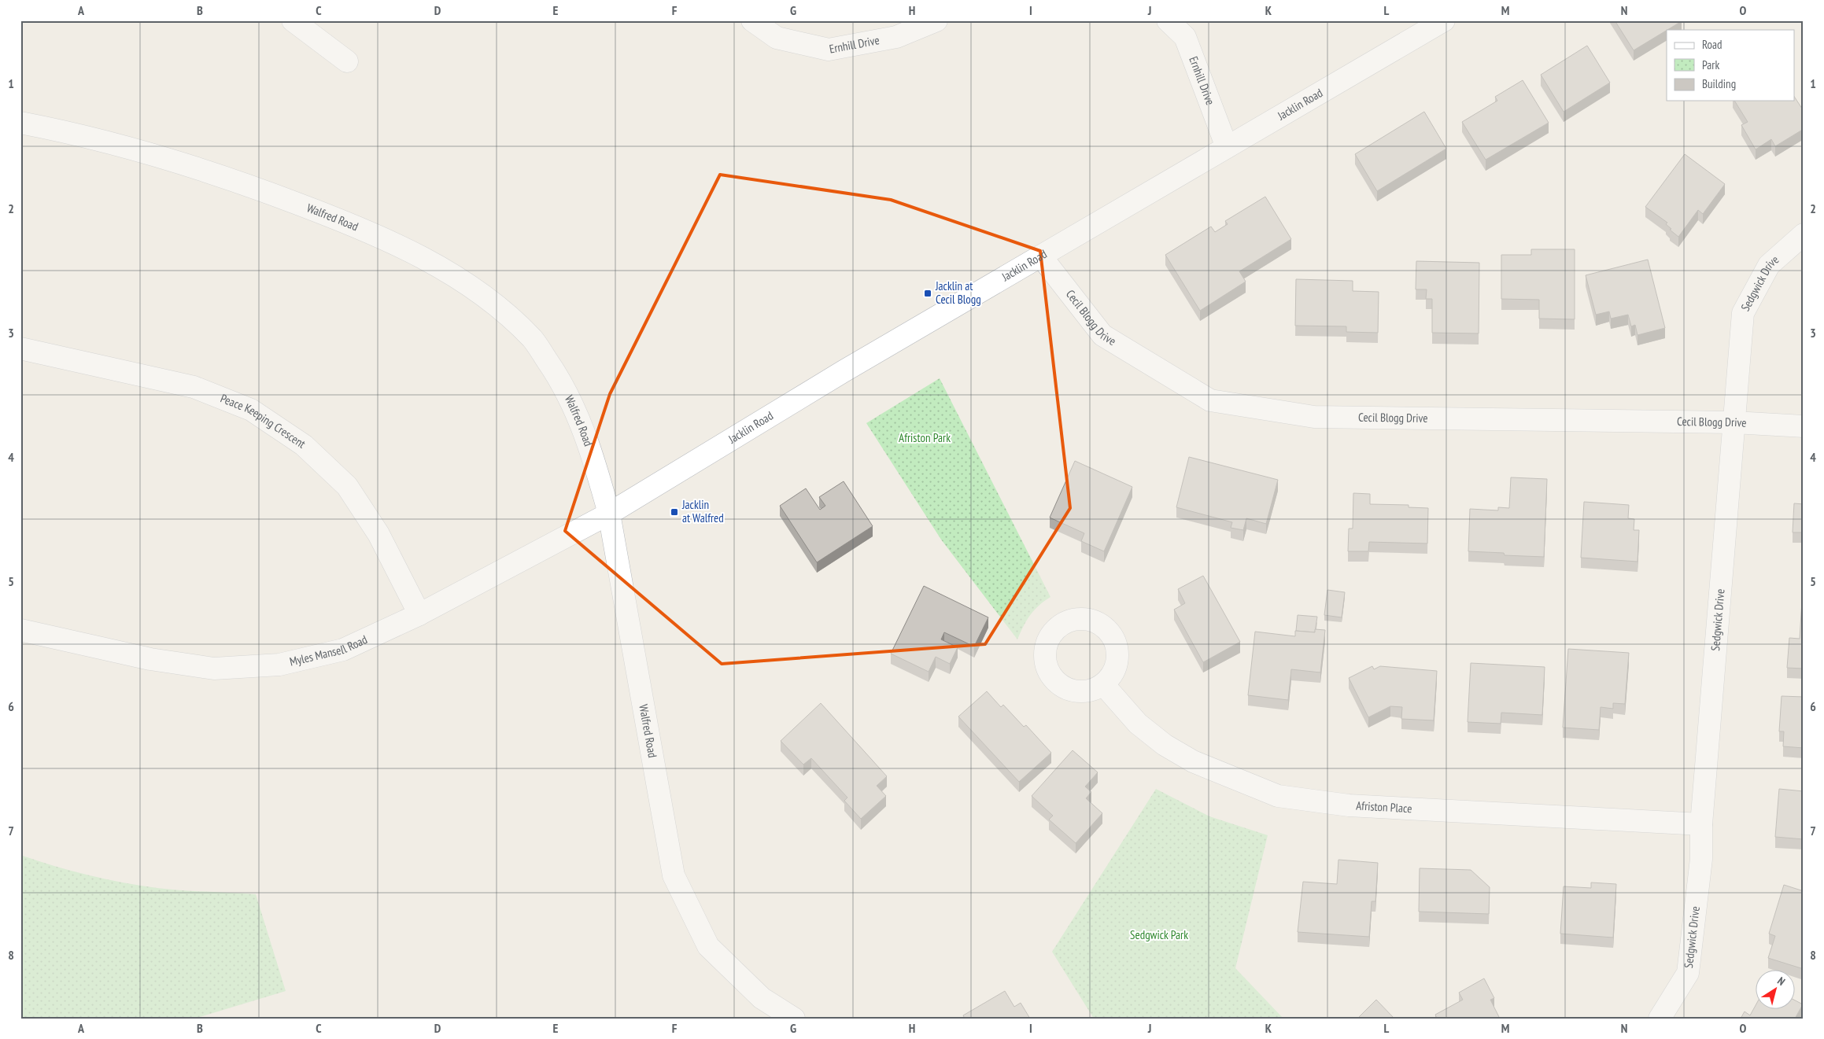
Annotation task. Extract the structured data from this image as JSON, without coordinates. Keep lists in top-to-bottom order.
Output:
{
  "streets": {
    "street": [
      "Ernhill Drive",
      "Jacklin Road",
      "Walfred Road",
      "Sedgwick Drive",
      "Cecil Blogg Drive",
      "Peace Keeping Crescent",
      "Myles Mansell Road",
      "Afriston Place"
    ]
  },
  "crossings": [
    ["Ernhill Drive", "Jacklin Road"],
    ["Jacklin Road", "Walfred Road"],
    ["Jacklin Road", "Cecil Blogg Drive"],
    ["Jacklin Road", "Myles Mansell Road"],
    ["Walfred Road", "Myles Mansell Road"],
    ["Sedgwick Drive", "Cecil Blogg Drive"],
    ["Sedgwick Drive", "Afriston Place"],
    ["Peace Keeping Crescent", "Myles Mansell Road"]
  ],
  "parks": ["Afriston Park", "Sedgwick Park"],
  "places": {
    "transit": ["Jacklin at Cecil Blogg", "Jacklin at Walfred"]
  },
  "legend": ["Road", "Park", "Building"],
  "north": "top right",
  "grid": {
    "columns": [
      "A",
      "B",
      "C",
      "D",
      "E",
      "F",
      "G",
      "H",
      "I",
      "J",
      "K",
      "L",
      "M",
      "N",
      "O"
    ],
    "rows": [
      "1",
      "2",
      "3",
      "4",
      "5",
      "6",
      "7",
      "8"
    ]
  }
}
